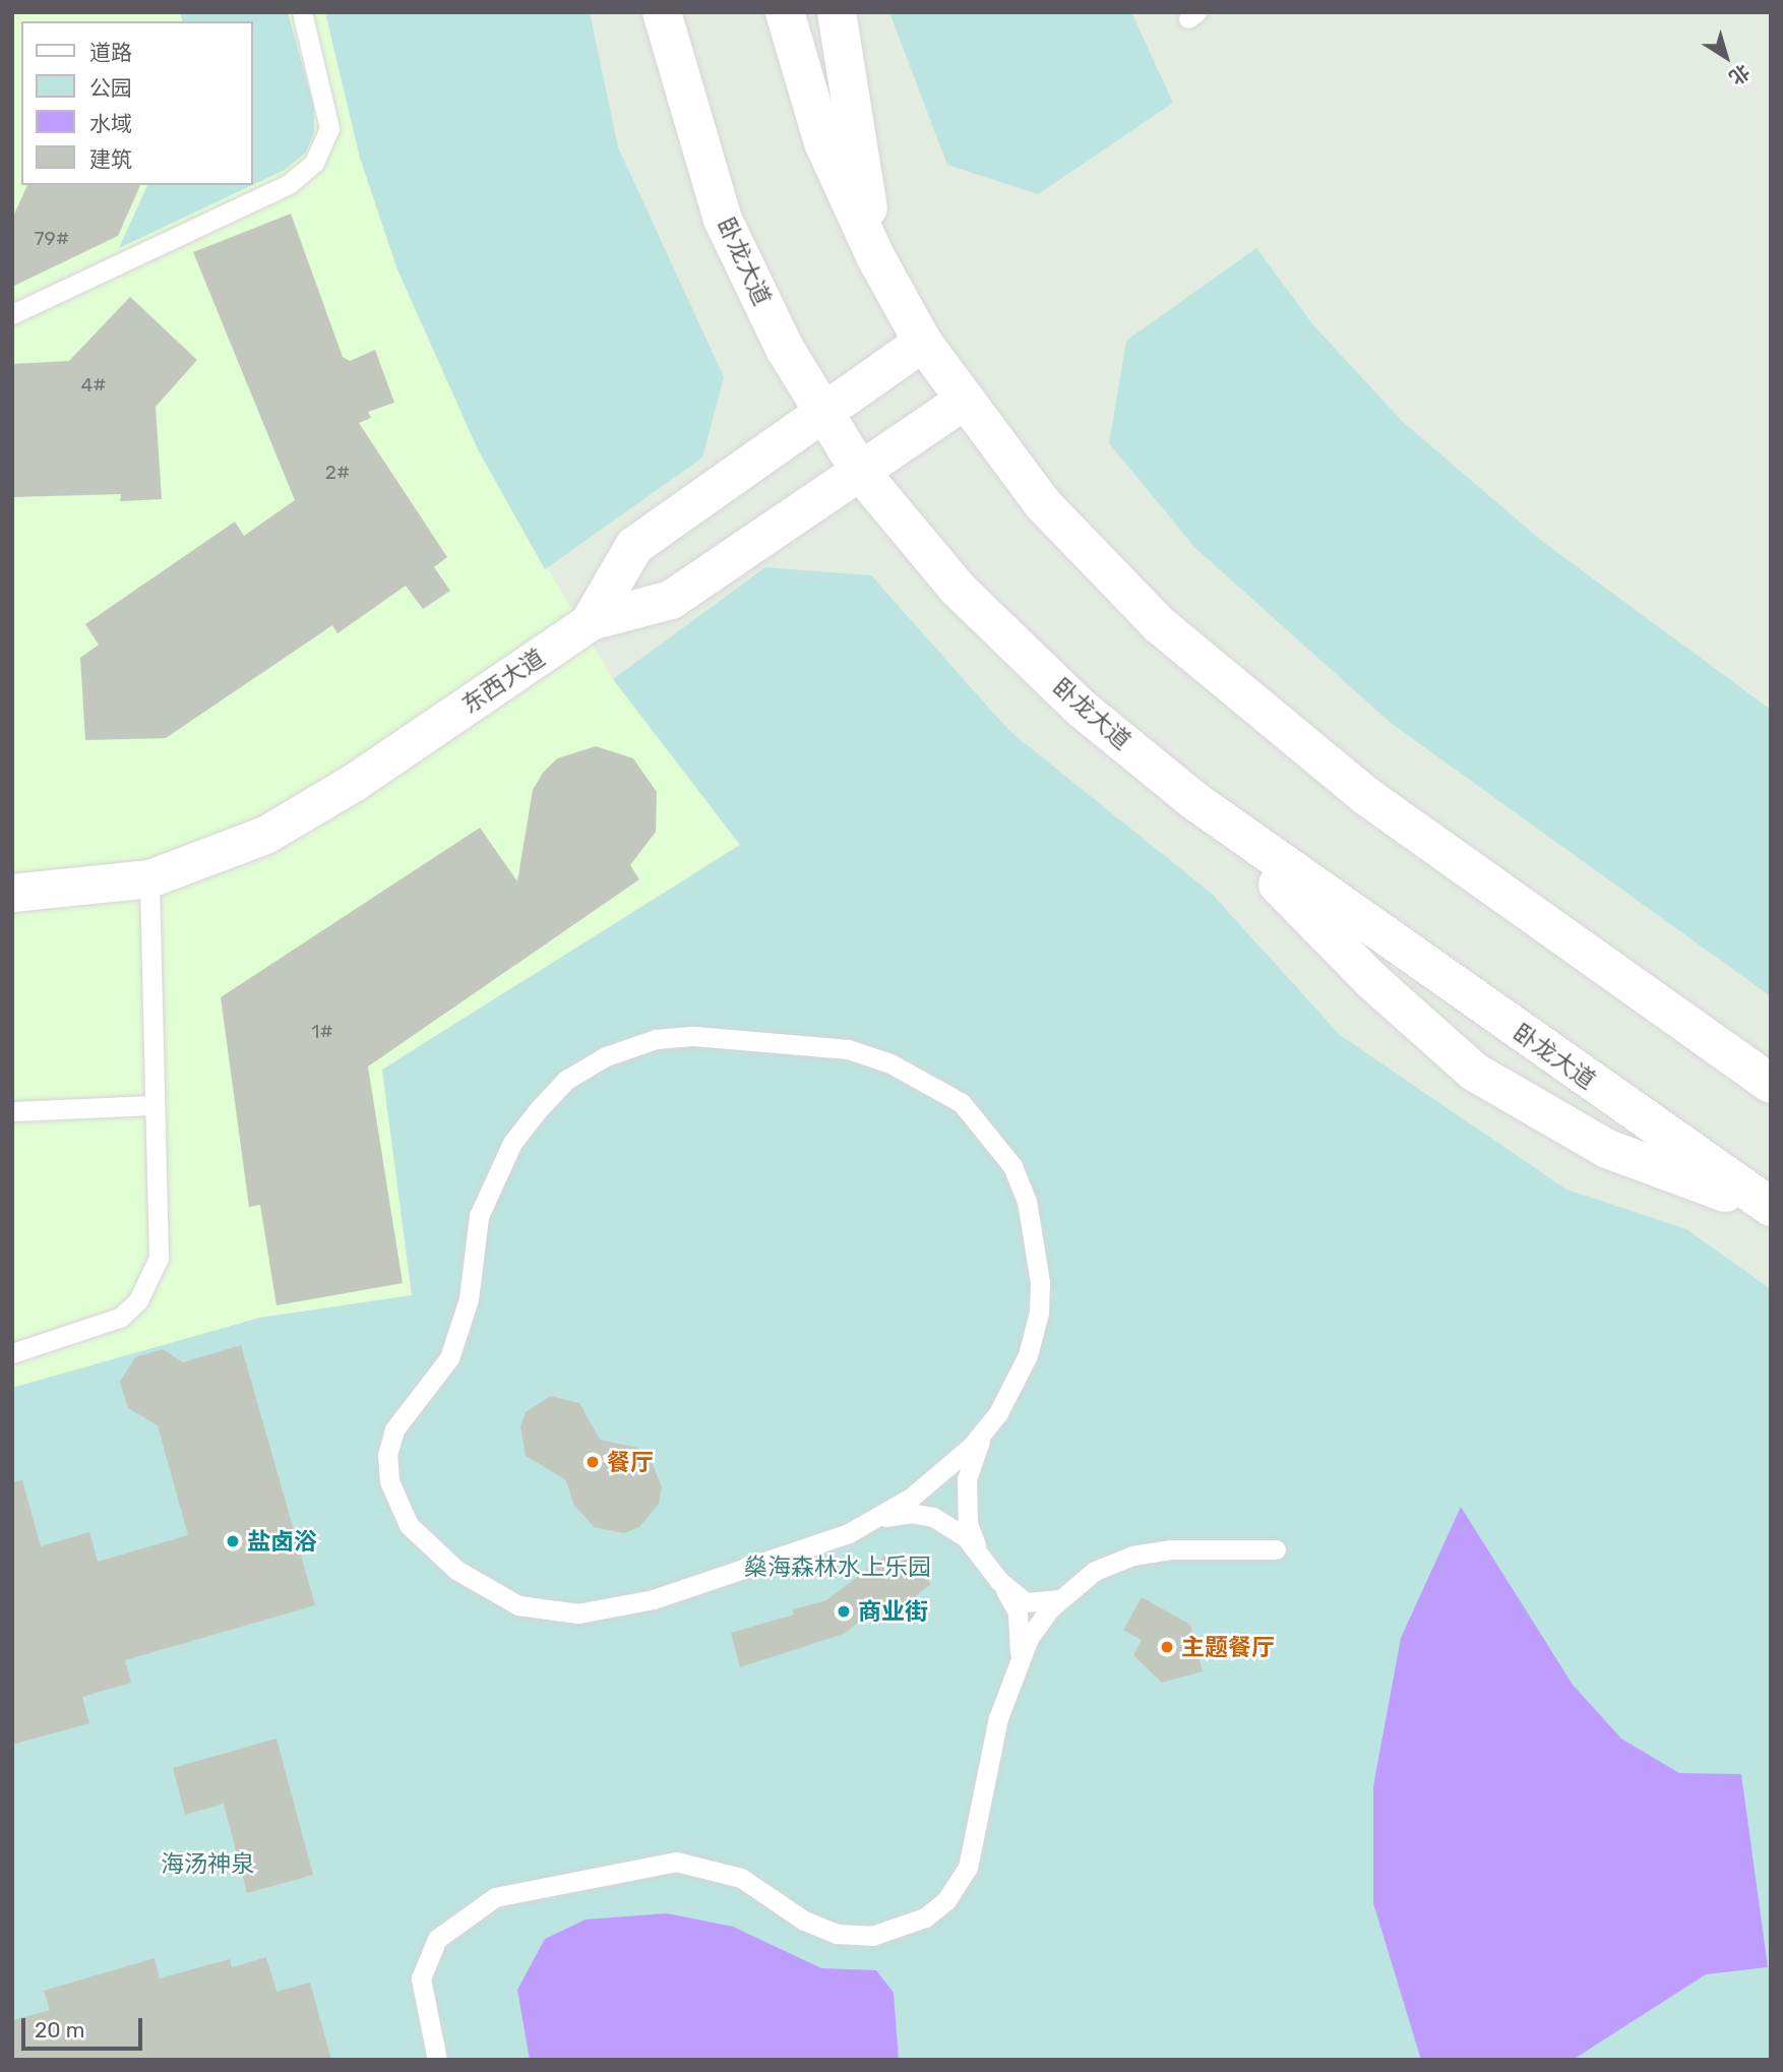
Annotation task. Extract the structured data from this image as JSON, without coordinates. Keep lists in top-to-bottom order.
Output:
{
  "streets": {
    "main road": ["卧龙大道", "东西大道"]
  },
  "crossings": [
    ["卧龙大道", "东西大道"]
  ],
  "parks": ["燊海森林水上乐园", "海汤神泉"],
  "places": [
    "餐厅",
    "盐卤浴",
    "商业街",
    "主题餐厅"
  ],
  "house_numbers": [
    "79#",
    "4#",
    "2#",
    "1#"
  ],
  "legend": [
    "道路",
    "公园",
    "水域",
    "建筑"
  ],
  "scale_bar": "20 m",
  "north": "bottom right"
}
